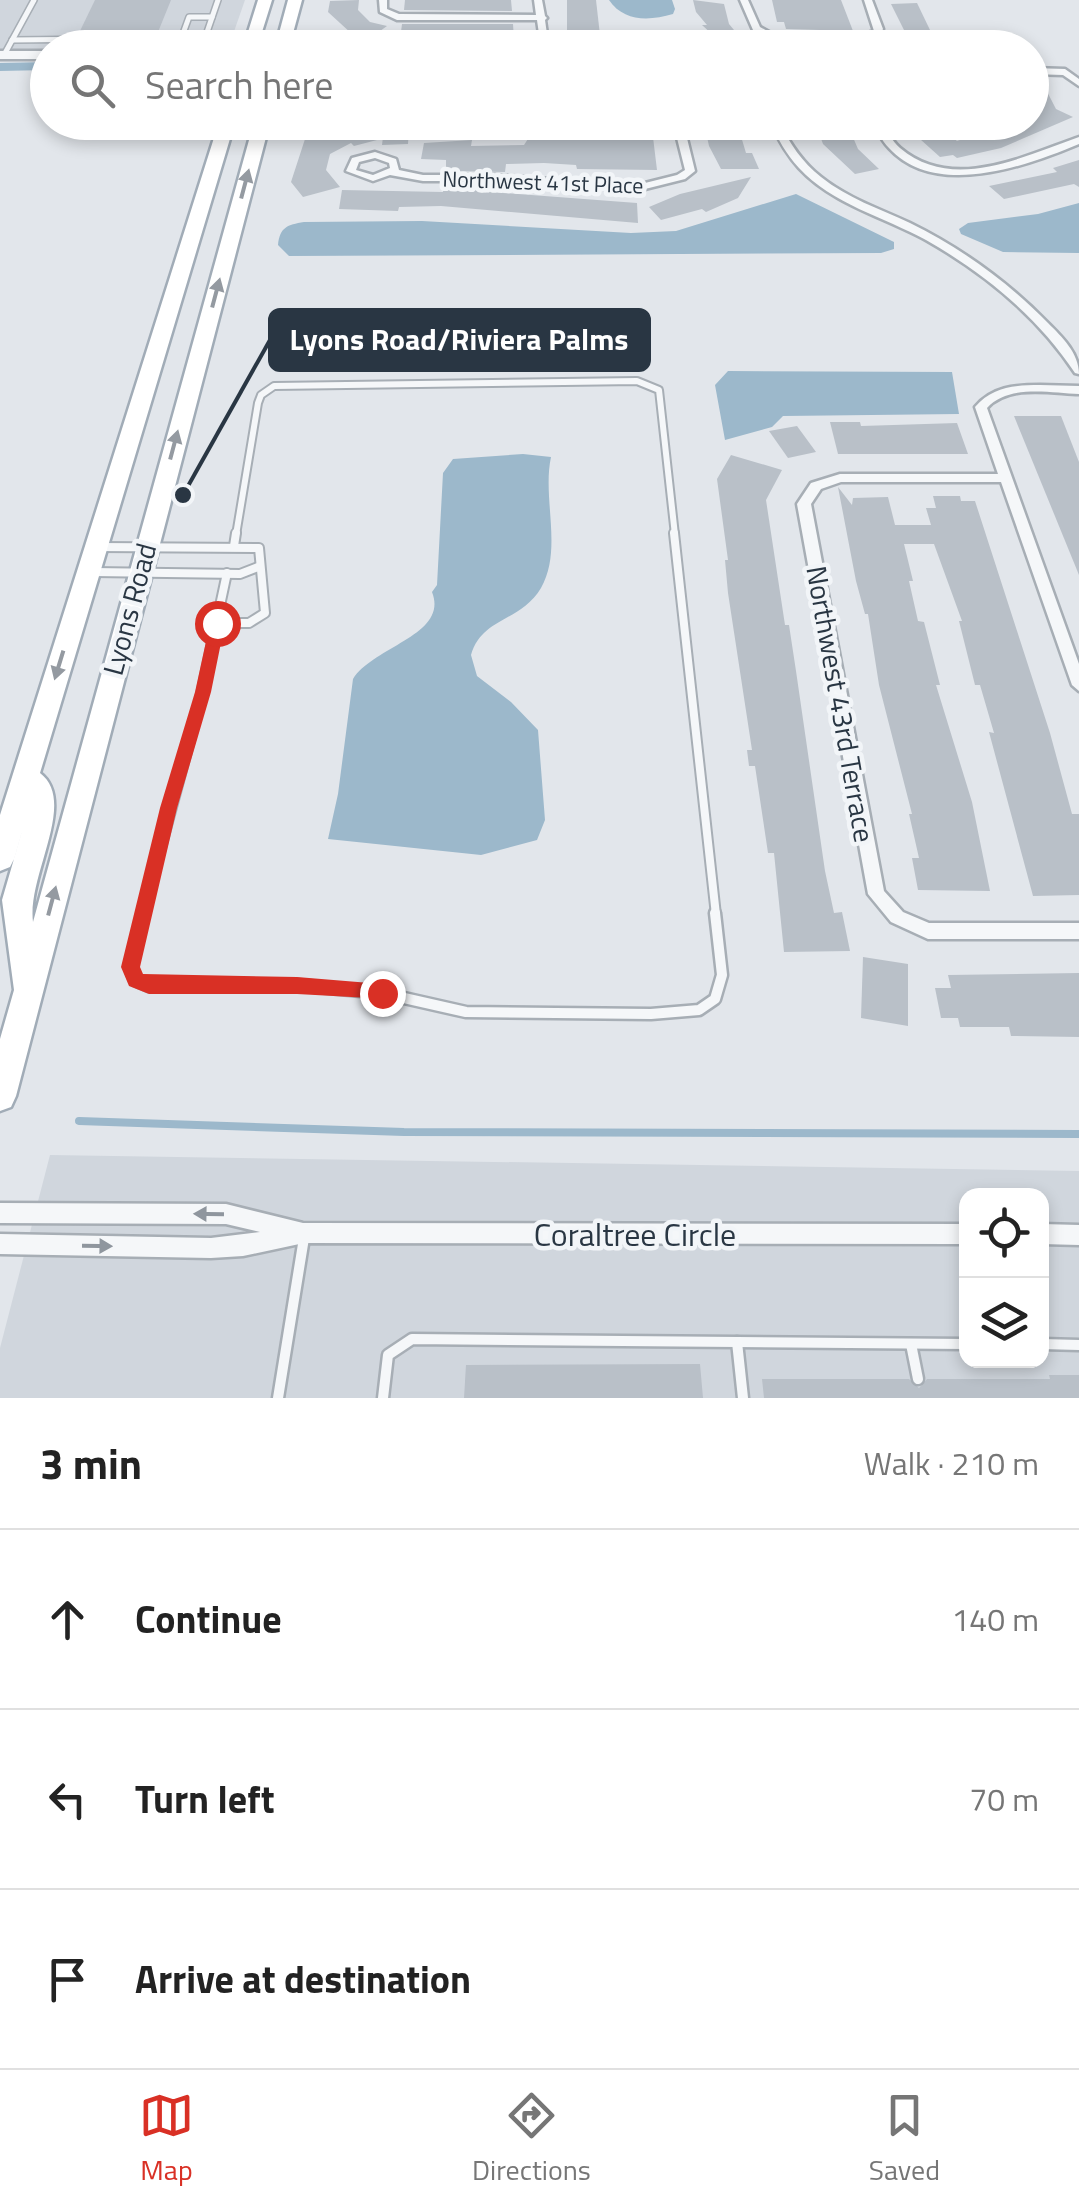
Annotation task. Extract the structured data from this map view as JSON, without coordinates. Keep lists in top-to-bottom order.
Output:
{
  "streets": {
    "main road": ["Lyons Road"],
    "street": ["Northwest 41st Place", "Northwest 43rd Terrace", "Coraltree Circle"]
  },
  "places": ["Lyons Road/Riviera Palms"],
  "page": {
    "search": "Search here",
    "heading": ["3 min", "Walk · 210 m"],
    "list": [
      ["Continue", "140 m"],
      ["Turn left", "70 m"],
      "Arrive at destination"
    ],
    "nav": ["Map", "Directions", "Saved"]
  }
}
